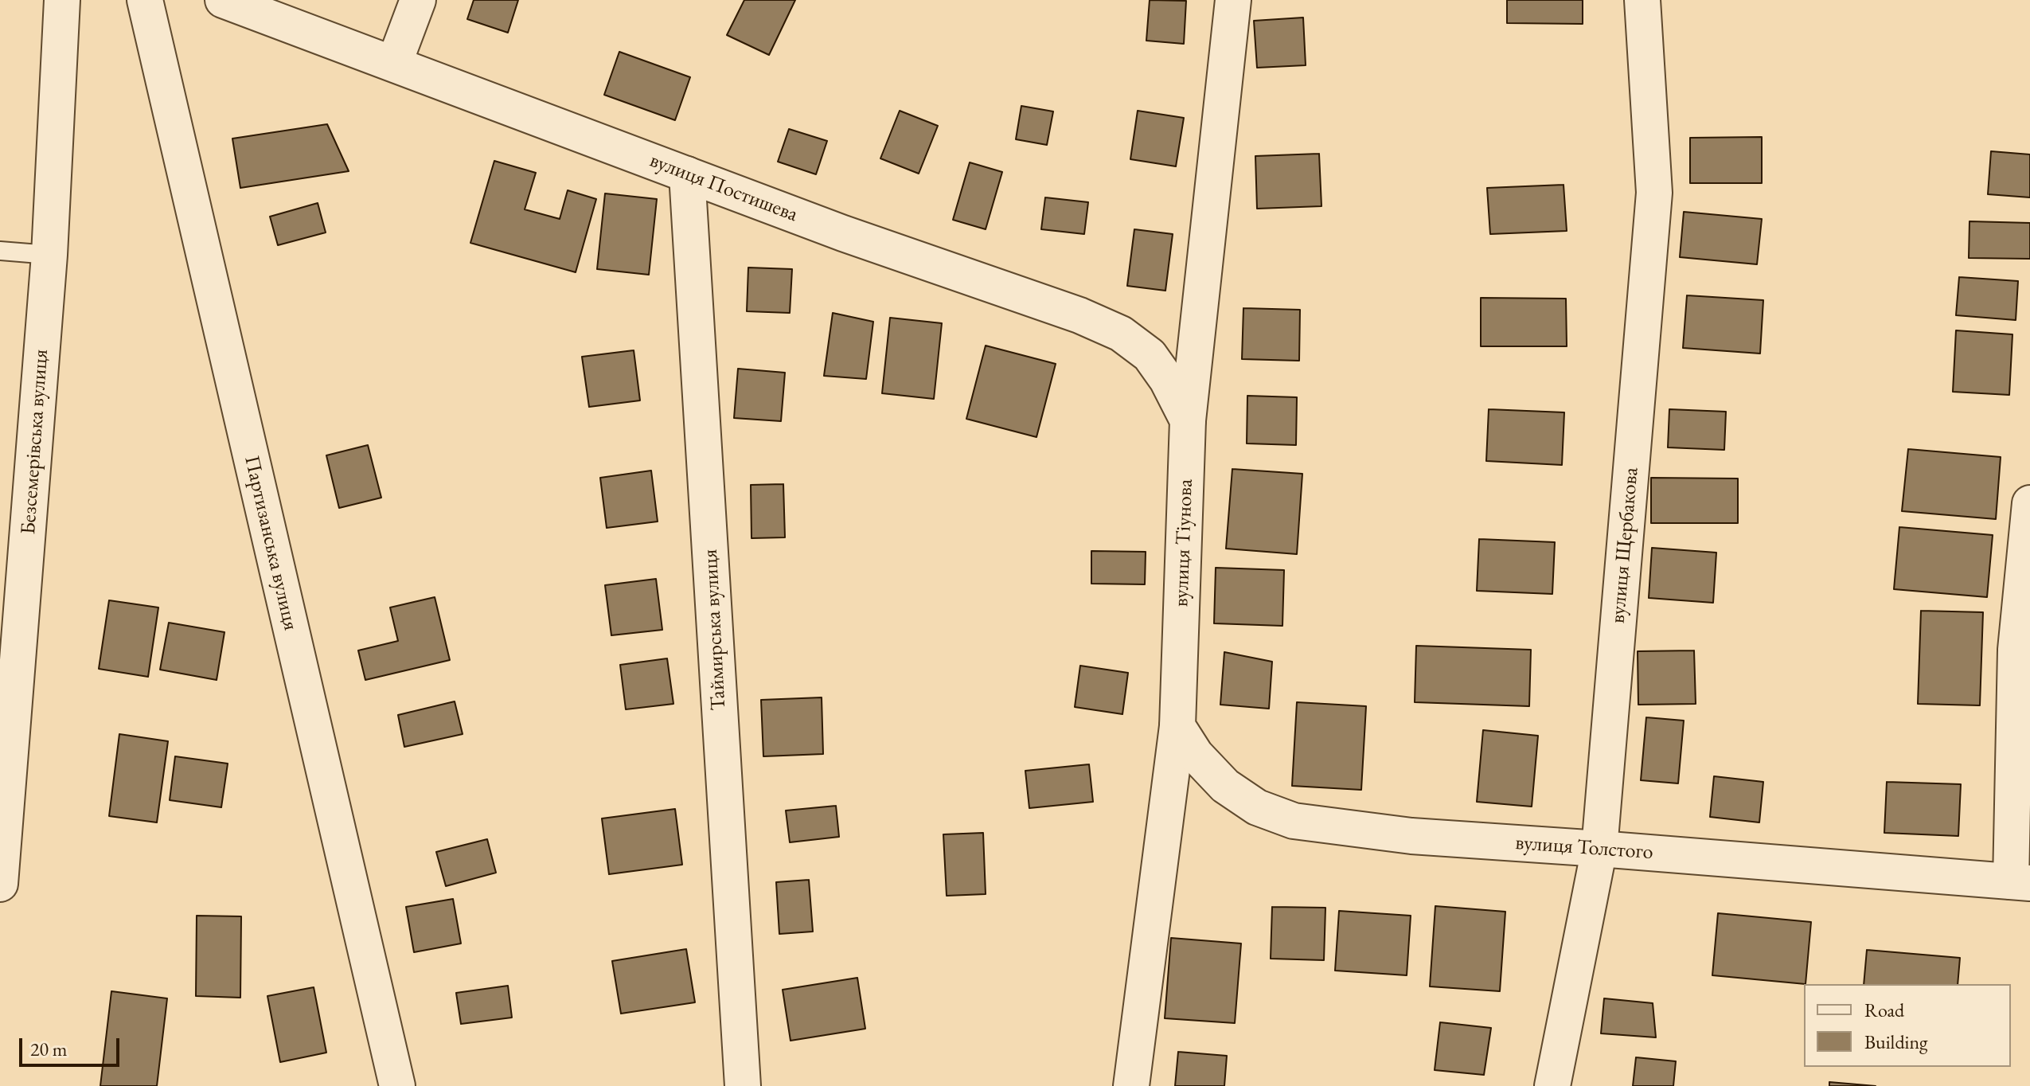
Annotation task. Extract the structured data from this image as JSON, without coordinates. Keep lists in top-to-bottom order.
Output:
{
  "streets": {
    "street": [
      "вулиця Постишева",
      "Безсемерівська вулиця",
      "Партизанська вулиця",
      "вулиця Тіунова",
      "вулиця Щербакова",
      "Таймирська вулиця",
      "вулиця Толстого"
    ]
  },
  "crossings": [
    ["вулиця Постишева", "вулиця Тіунова"],
    ["вулиця Постишева", "Таймирська вулиця"],
    ["вулиця Тіунова", "вулиця Толстого"],
    ["вулиця Щербакова", "вулиця Толстого"]
  ],
  "legend": ["Road", "Building"],
  "scale_bar": "20 m"
}
